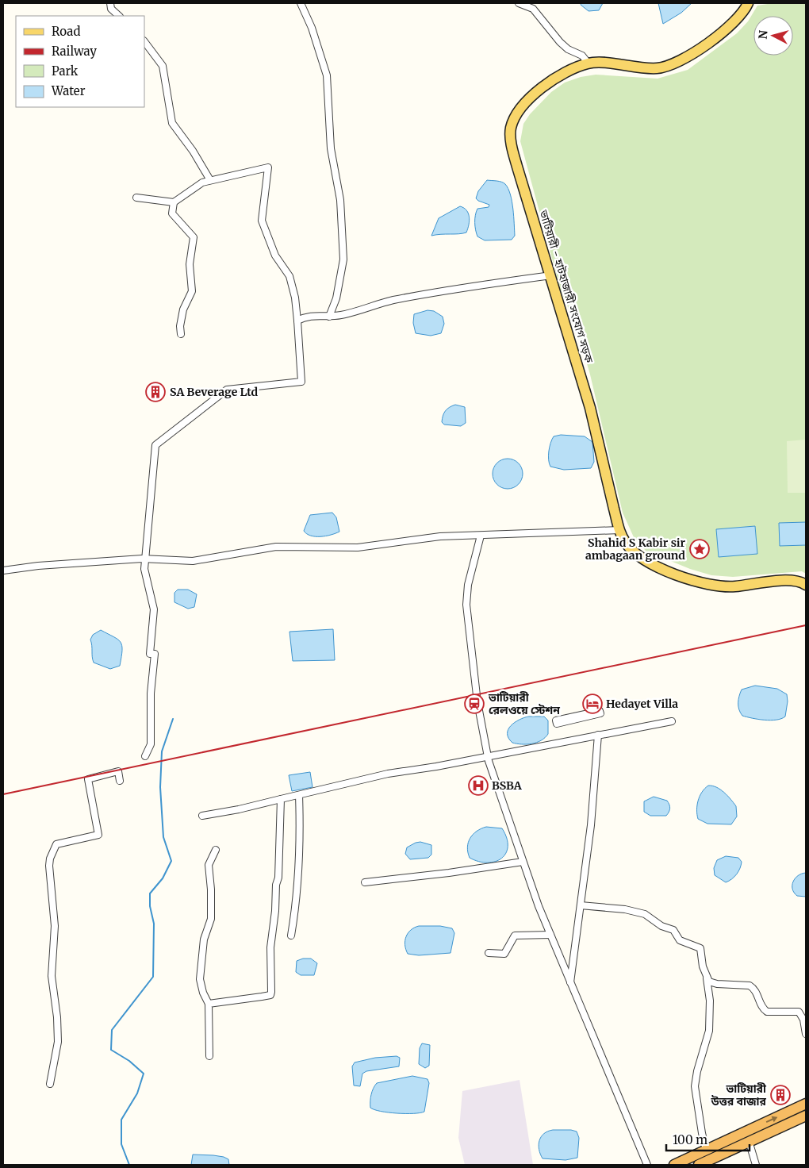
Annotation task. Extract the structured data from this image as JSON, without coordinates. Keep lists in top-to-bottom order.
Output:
{
  "streets": {
    "main road": ["ভাটিয়ারী - হাটহাজারী সংযোগ সড়ক"]
  },
  "places": {
    "building": ["SA Beverage Ltd", "ভাটিয়ারী উত্তর বাজার"],
    "place": ["Shahid S Kabir sir ambagaan ground"],
    "station": ["ভাটিয়ারী রেলওয়ে স্টেশন"],
    "hotel": ["Hedayet Villa"],
    "hospital": ["BSBA"]
  },
  "legend": [
    "Road",
    "Railway",
    "Park",
    "Water"
  ],
  "scale_bar": "100 m",
  "north": "left"
}
